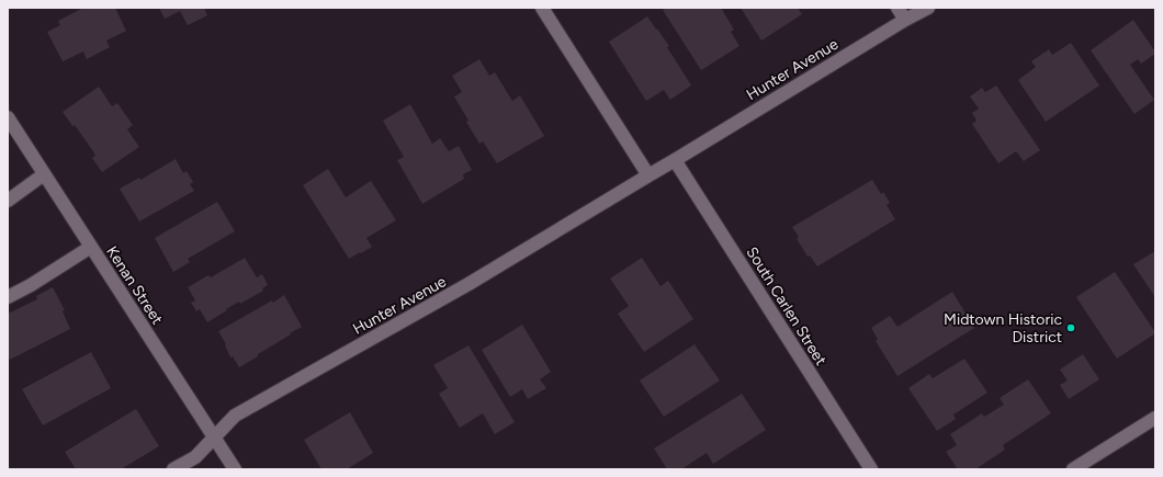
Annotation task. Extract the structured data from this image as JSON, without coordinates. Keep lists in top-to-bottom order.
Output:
{
  "streets": {
    "street": ["Hunter Avenue", "Kenan Street", "South Carlen Street"]
  },
  "crossings": [
    ["Hunter Avenue", "Kenan Street"],
    ["Hunter Avenue", "South Carlen Street"]
  ],
  "places": ["Midtown Historic District"]
}
